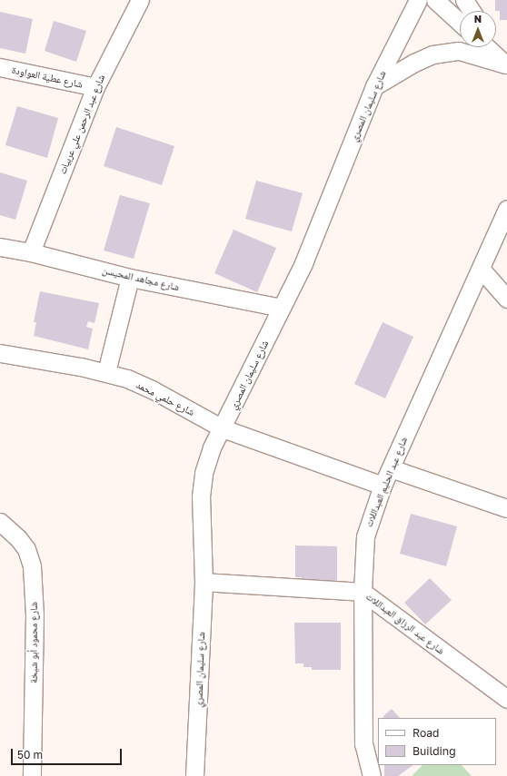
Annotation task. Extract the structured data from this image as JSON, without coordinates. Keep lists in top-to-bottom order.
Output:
{
  "streets": {
    "street": [
      "شارع عطية العواودة",
      "شارع سليمان المصري",
      "شارع عبد الرحمن علي عربيات",
      "شارع مجاهد المحيسن",
      "شارع حلمي محمد",
      "شارع عبد الحليم العبداللات",
      "شارع عبد الرزاق العبداللات",
      "شارع محمود أبو شيخة"
    ]
  },
  "crossings": [
    ["شارع عطية العواودة", "شارع عبد الرحمن علي عربيات"],
    ["شارع سليمان المصري", "شارع مجاهد المحيسن"],
    ["شارع سليمان المصري", "شارع حلمي محمد"],
    ["شارع سليمان المصري", "شارع عبد الرزاق العبداللات"],
    ["شارع عبد الرحمن علي عربيات", "شارع مجاهد المحيسن"],
    ["شارع حلمي محمد", "شارع عبد الحليم العبداللات"],
    ["شارع عبد الحليم العبداللات", "شارع عبد الرزاق العبداللات"]
  ],
  "legend": ["Road", "Building"],
  "scale_bar": "50 m",
  "north": "top"
}
